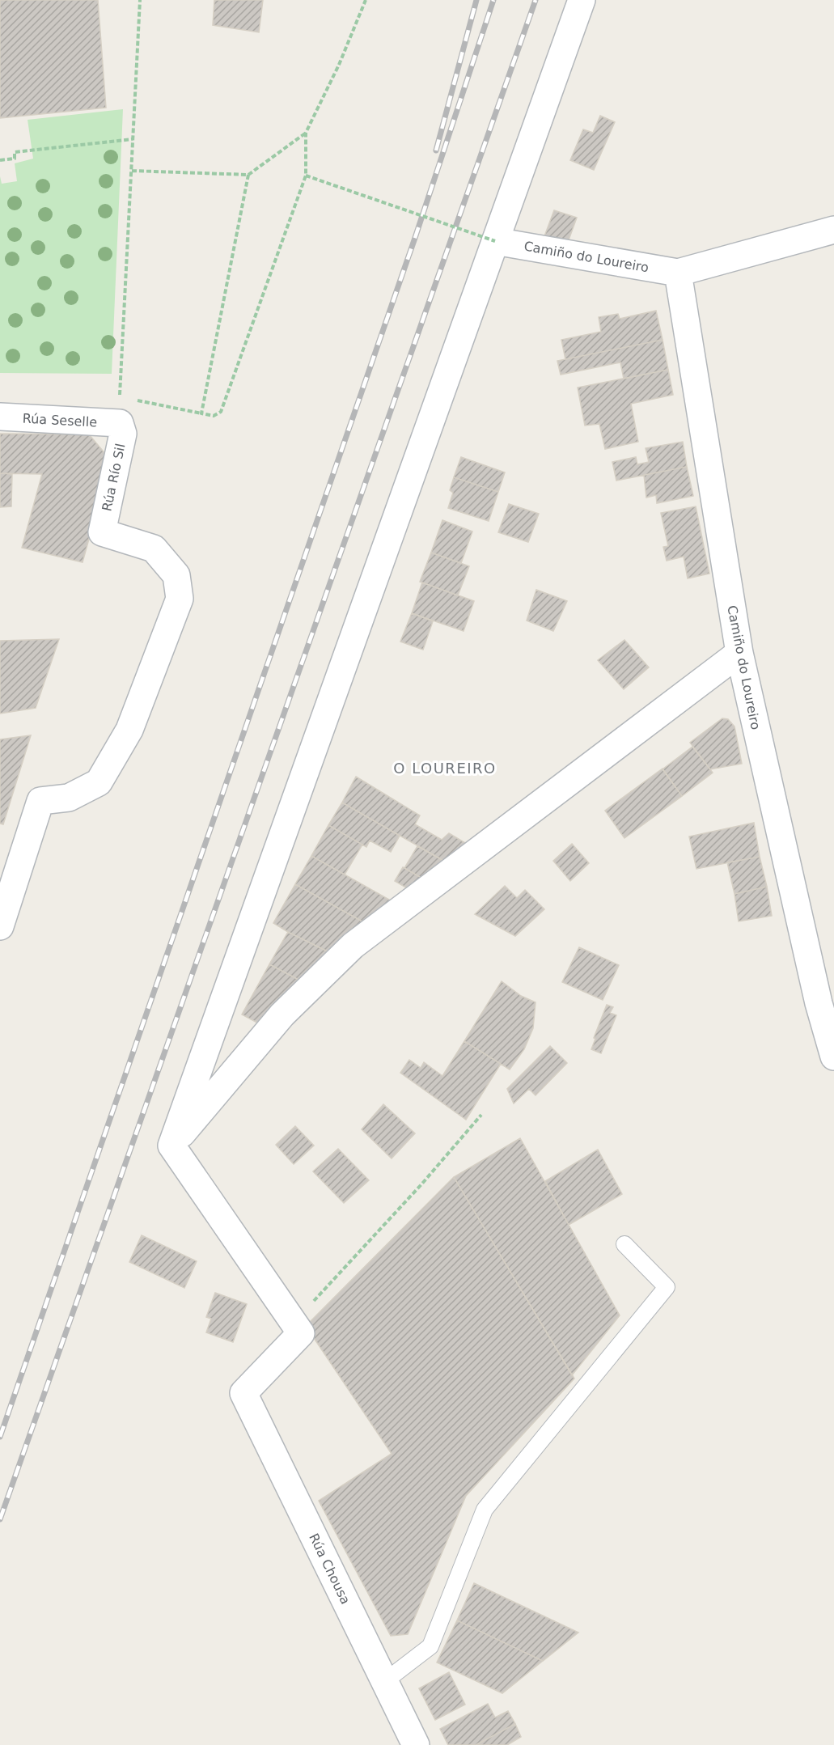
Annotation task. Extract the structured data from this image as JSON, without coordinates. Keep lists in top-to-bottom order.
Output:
{
  "streets": {
    "street": [
      "Camiño do Loureiro",
      "Rúa Seselle",
      "Rúa Río Sil",
      "Rúa Chousa"
    ]
  },
  "crossings": [
    ["Rúa Seselle", "Rúa Río Sil"]
  ],
  "districts": ["O LOUREIRO"]
}
